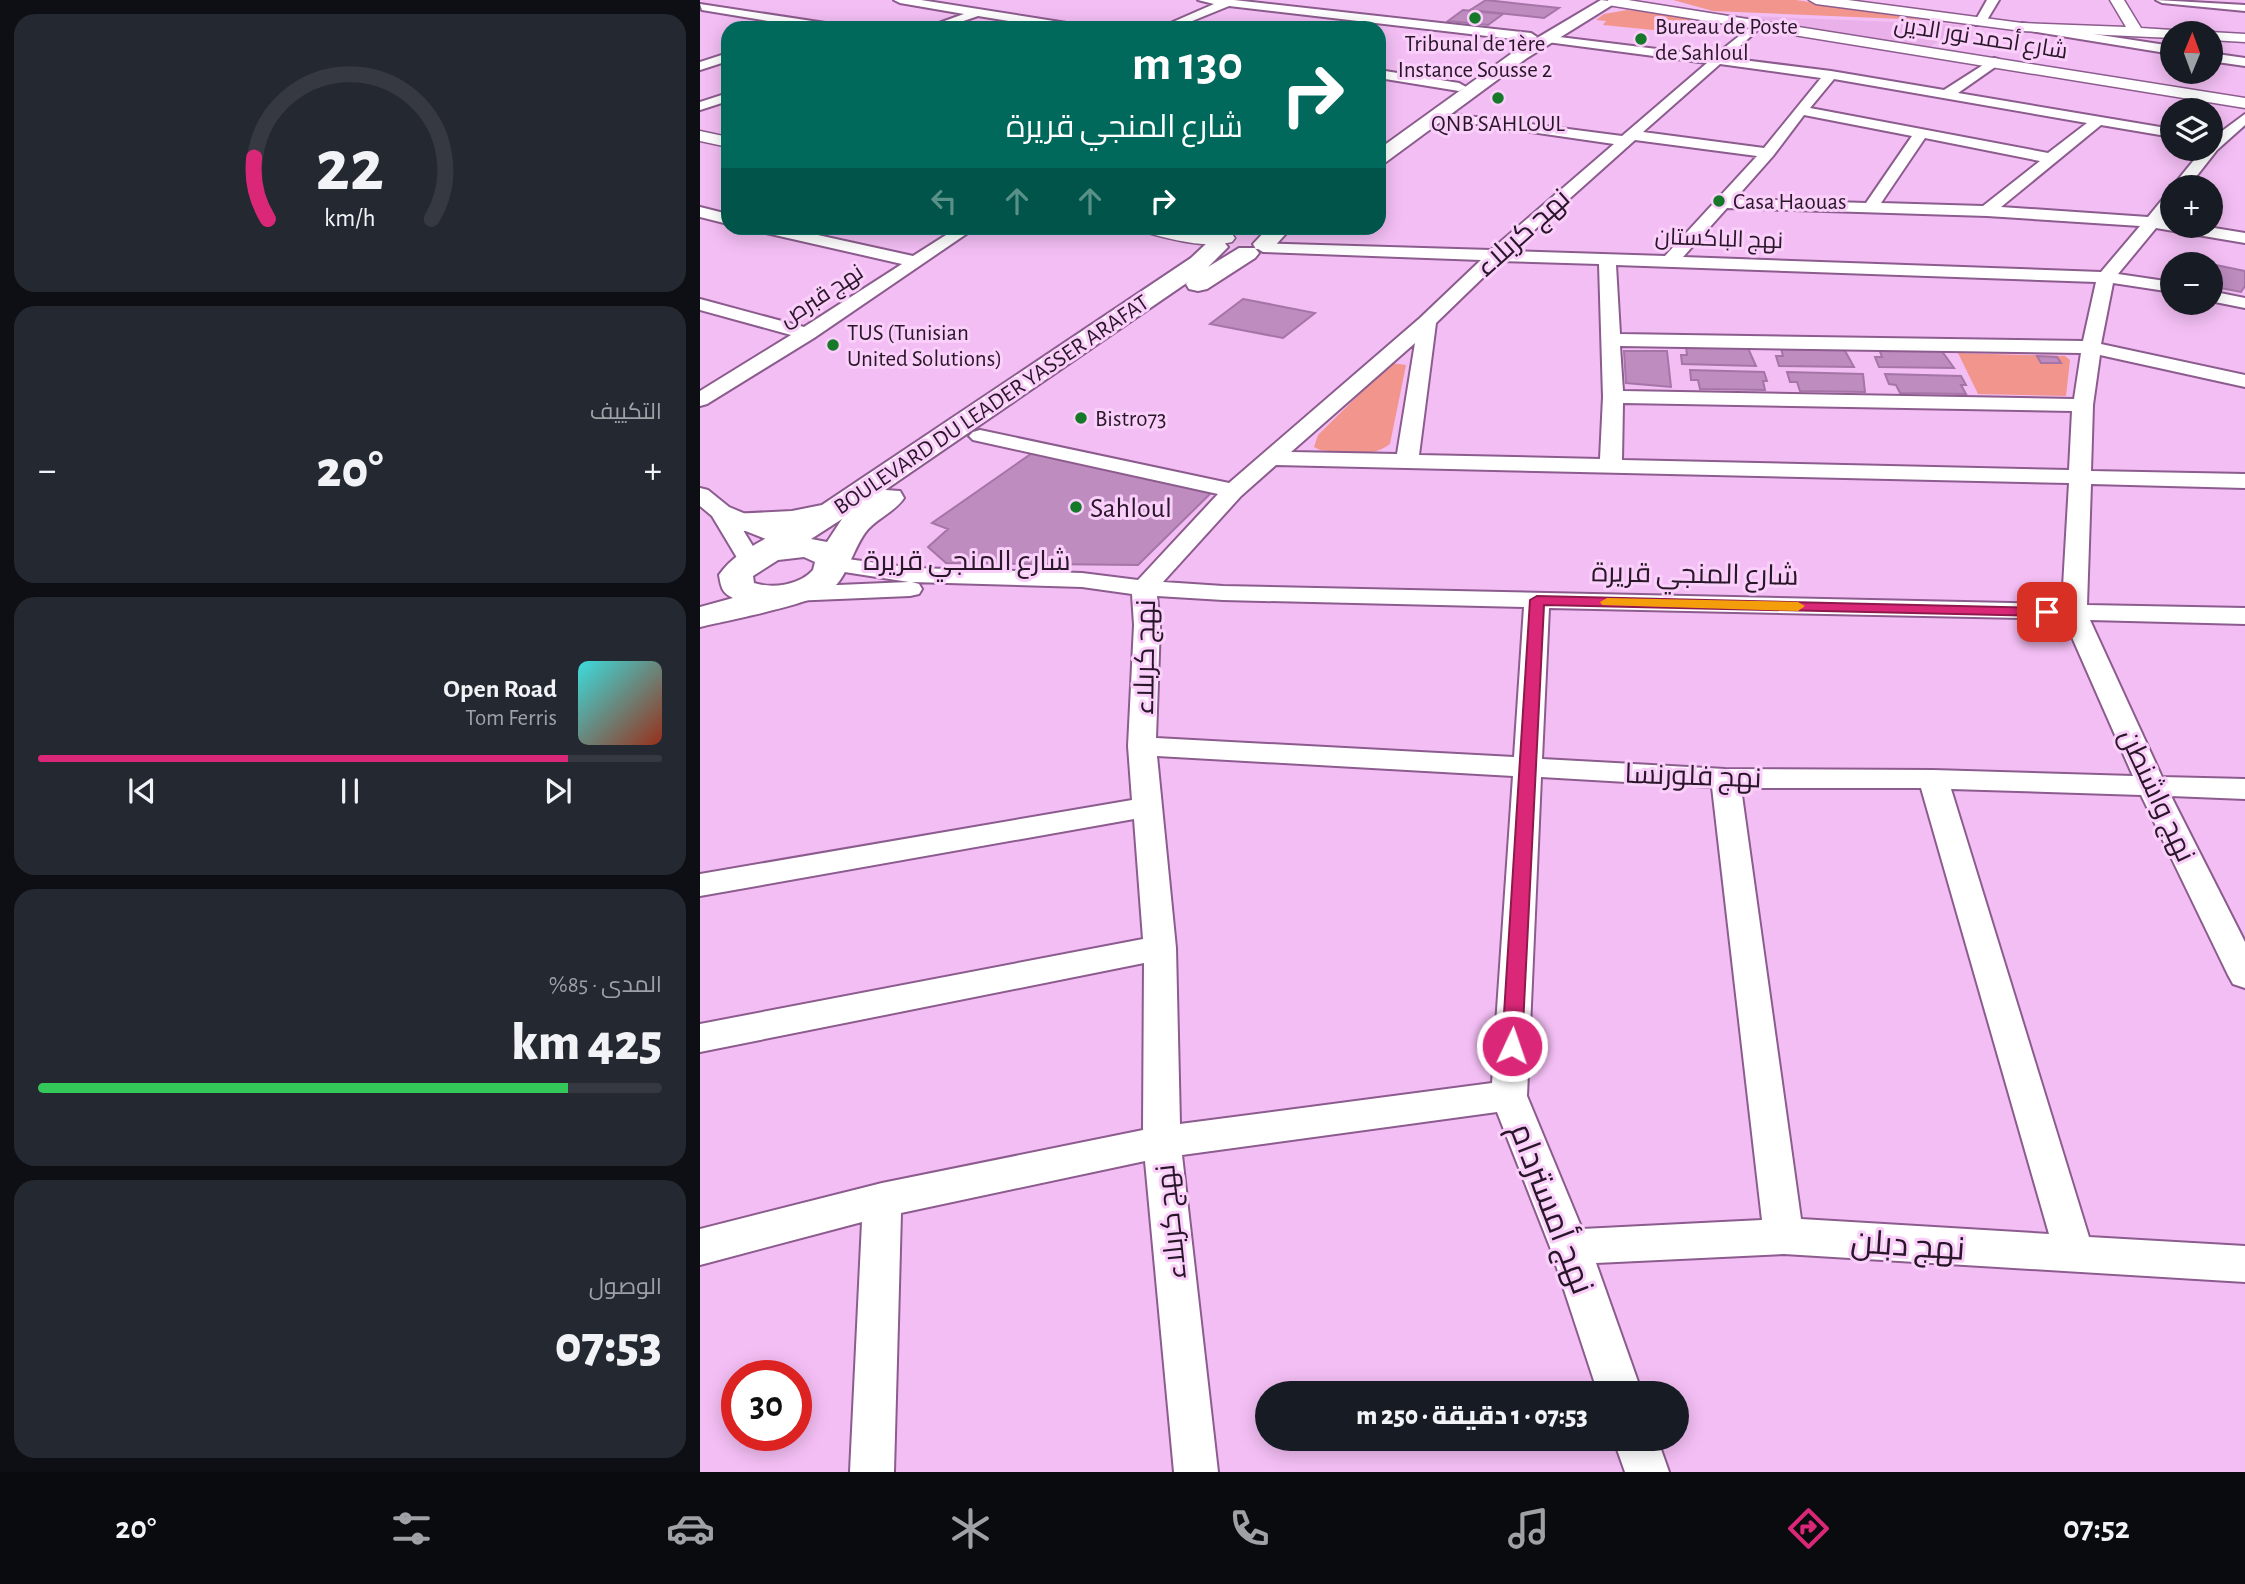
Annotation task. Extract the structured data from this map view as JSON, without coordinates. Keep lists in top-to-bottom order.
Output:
{
  "streets": {
    "main road": ["BOULEVARD DU LEADER YASSER ARAFAT"],
    "street": [
      "شارع أحمد نور الدين",
      "نهج كربلاء",
      "نهج الباكستان",
      "نهج قبرص",
      "شارع المنجي قريرة",
      "نهج فلورنسا",
      "نهج واشنطن",
      "نهج أمستردام",
      "نهج دبلن"
    ]
  },
  "crossings": [
    ["شارع أحمد نور الدين", "نهج كربلاء"],
    ["نهج كربلاء", "نهج الباكستان"],
    ["نهج كربلاء", "شارع المنجي قريرة"],
    ["نهج كربلاء", "نهج فلورنسا"],
    ["نهج الباكستان", "BOULEVARD DU LEADER YASSER ARAFAT"],
    ["BOULEVARD DU LEADER YASSER ARAFAT", "شارع المنجي قريرة"],
    ["شارع المنجي قريرة", "نهج واشنطن"],
    ["شارع المنجي قريرة", "نهج أمستردام"],
    ["نهج فلورنسا", "نهج واشنطن"],
    ["نهج فلورنسا", "نهج أمستردام"],
    ["نهج أمستردام", "نهج دبلن"]
  ],
  "places": [
    "Tribunal de 1ère Instance Sousse 2",
    "Bureau de Poste de Sahloul",
    "QNB SAHLOUL",
    "Casa Haouas",
    "TUS (Tunisian United Solutions)",
    "Bistro73",
    "Sahloul"
  ],
  "north": "top",
  "page": {
    "map_buttons": ["+", "−"],
    "turn": ["130 m", "شارع المنجي قريرة"],
    "tile": [
      "التكييف",
      ["المدى · 85%", "425 km"],
      ["الوصول", "07:53"]
    ],
    "heat": ["−", "20°", "+"],
    "song": ["Open Road", "Tom Ferris"],
    "limit": "30",
    "trip": "07:53 · 1 دقيقة · 250 m",
    "tabs": ["07:52", "20°"],
    "gauge": ["22", "km/h"]
  }
}
